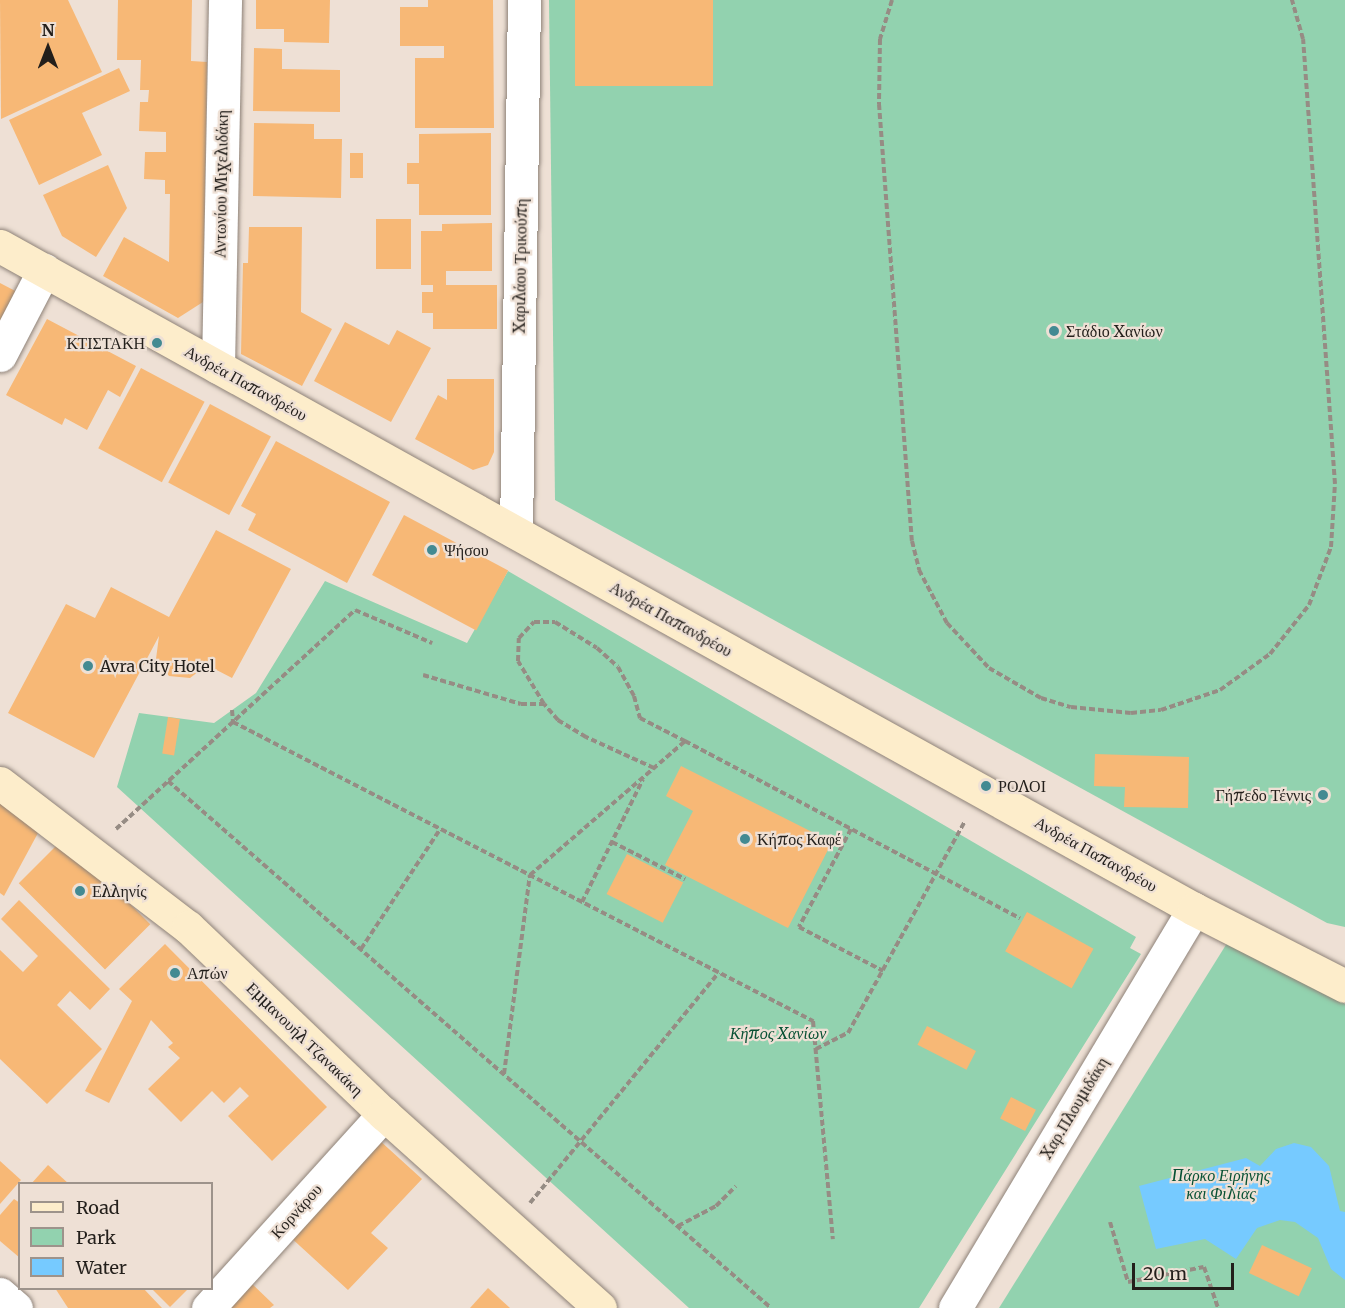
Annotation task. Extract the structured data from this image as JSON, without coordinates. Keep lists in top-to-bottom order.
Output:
{
  "streets": {
    "main road": ["Ανδρέα Παπανδρέου", "Εμμανουήλ Τζανακάκη"],
    "street": [
      "Αντωνίου Μιχελιδάκη",
      "Χαριλάου Τρικούπη",
      "Χαρ.Πλουμιδάκη",
      "Κορνάρου"
    ]
  },
  "crossings": [
    ["Αντωνίου Μιχελιδάκη", "Ανδρέα Παπανδρέου"],
    ["Χαριλάου Τρικούπη", "Ανδρέα Παπανδρέου"],
    ["Ανδρέα Παπανδρέου", "Χαρ.Πλουμιδάκη"],
    ["Εμμανουήλ Τζανακάκη", "Κορνάρου"]
  ],
  "parks": ["Κήπος Χανίων", "Πάρκο Ειρήνης και Φιλίας"],
  "places": [
    "Στάδιο Χανίων",
    "ΚΤΙΣΤΑΚΗ",
    "Ψήσου",
    "Avra City Hotel",
    "ΡΟΛΟΙ",
    "Γήπεδο Τέννις",
    "Κήπος Καφέ",
    "Ελληνίς",
    "Απών"
  ],
  "legend": ["Road", "Park", "Water"],
  "scale_bar": "20 m",
  "north": "top"
}
